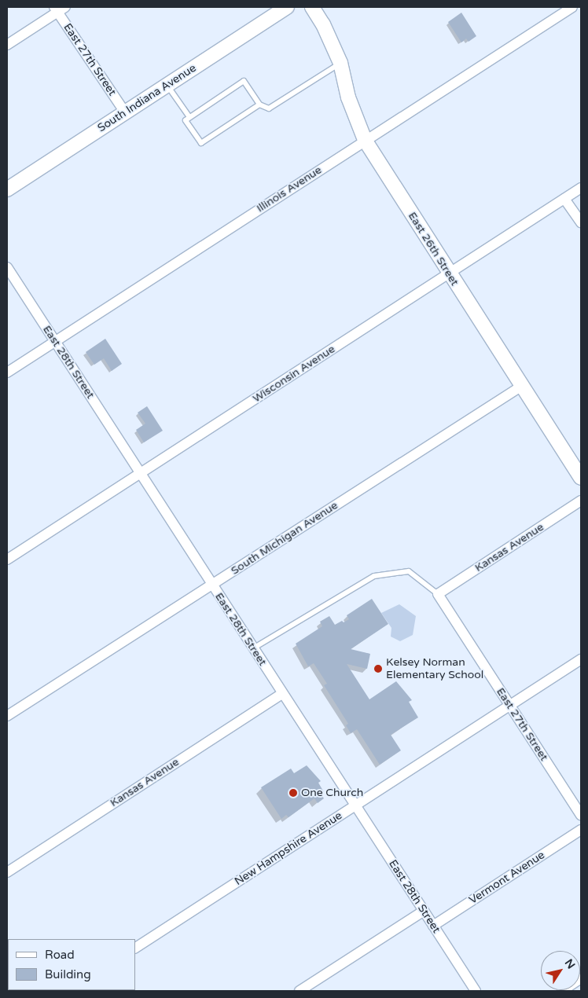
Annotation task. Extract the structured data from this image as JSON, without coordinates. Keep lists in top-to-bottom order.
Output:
{
  "streets": {
    "street": [
      "East 27th Street",
      "South Indiana Avenue",
      "Illinois Avenue",
      "East 26th Street",
      "East 28th Street",
      "Wisconsin Avenue",
      "South Michigan Avenue",
      "Kansas Avenue",
      "New Hampshire Avenue",
      "Vermont Avenue"
    ]
  },
  "crossings": [
    ["East 27th Street", "South Indiana Avenue"],
    ["East 27th Street", "Kansas Avenue"],
    ["East 27th Street", "New Hampshire Avenue"],
    ["Illinois Avenue", "East 26th Street"],
    ["Illinois Avenue", "East 28th Street"],
    ["East 26th Street", "Wisconsin Avenue"],
    ["East 26th Street", "South Michigan Avenue"],
    ["East 28th Street", "Wisconsin Avenue"],
    ["East 28th Street", "South Michigan Avenue"],
    ["East 28th Street", "Kansas Avenue"],
    ["East 28th Street", "New Hampshire Avenue"],
    ["East 28th Street", "Vermont Avenue"]
  ],
  "places": ["Kelsey Norman Elementary School", "One Church"],
  "legend": ["Road", "Building"],
  "north": "top right"
}
